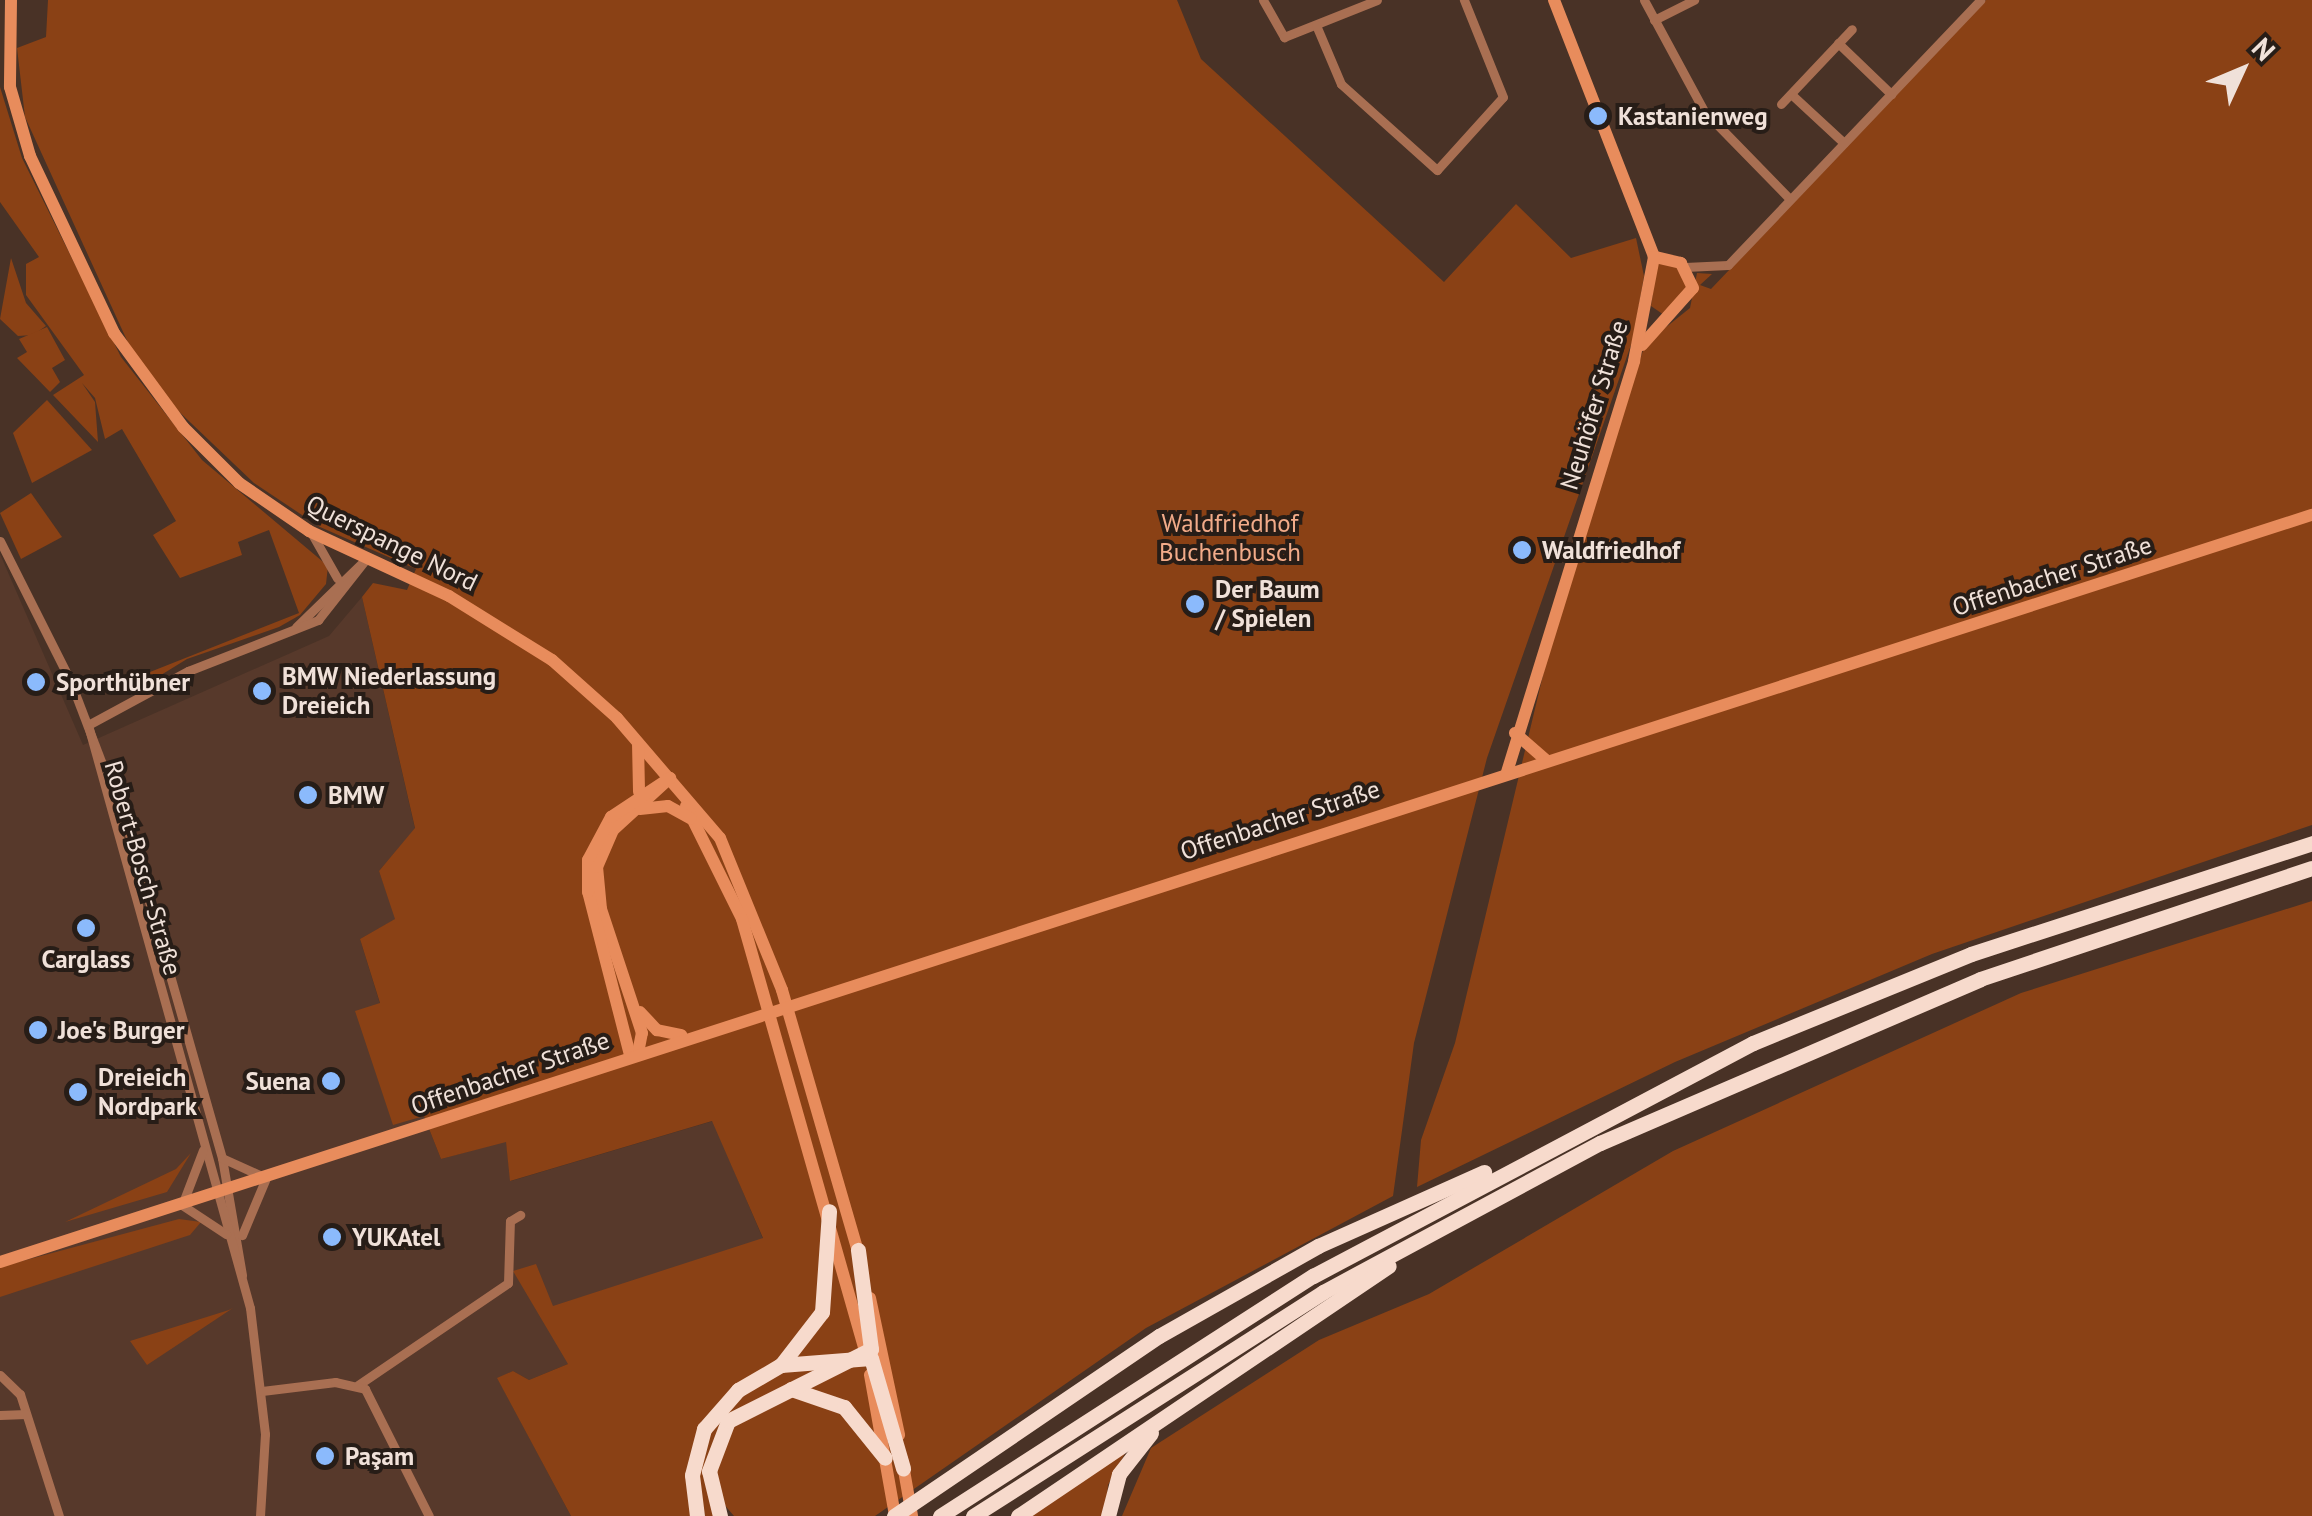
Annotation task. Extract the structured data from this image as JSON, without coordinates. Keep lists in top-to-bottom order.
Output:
{
  "streets": {
    "main road": ["Neuhöfer Straße", "Querspange Nord", "Offenbacher Straße"],
    "street": ["Robert-Bosch-Straße"]
  },
  "crossings": [
    ["Neuhöfer Straße", "Offenbacher Straße"],
    ["Offenbacher Straße", "Robert-Bosch-Straße"]
  ],
  "parks": ["Waldfriedhof Buchenbusch"],
  "places": [
    "Kastanienweg",
    "Waldfriedhof",
    "Der Baum / Spielen",
    "Sporthübner",
    "BMW Niederlassung Dreieich",
    "BMW",
    "Carglass",
    "Joe's Burger",
    "Suena",
    "Dreieich Nordpark",
    "YUKAtel",
    "Paşam"
  ],
  "north": "top right"
}
